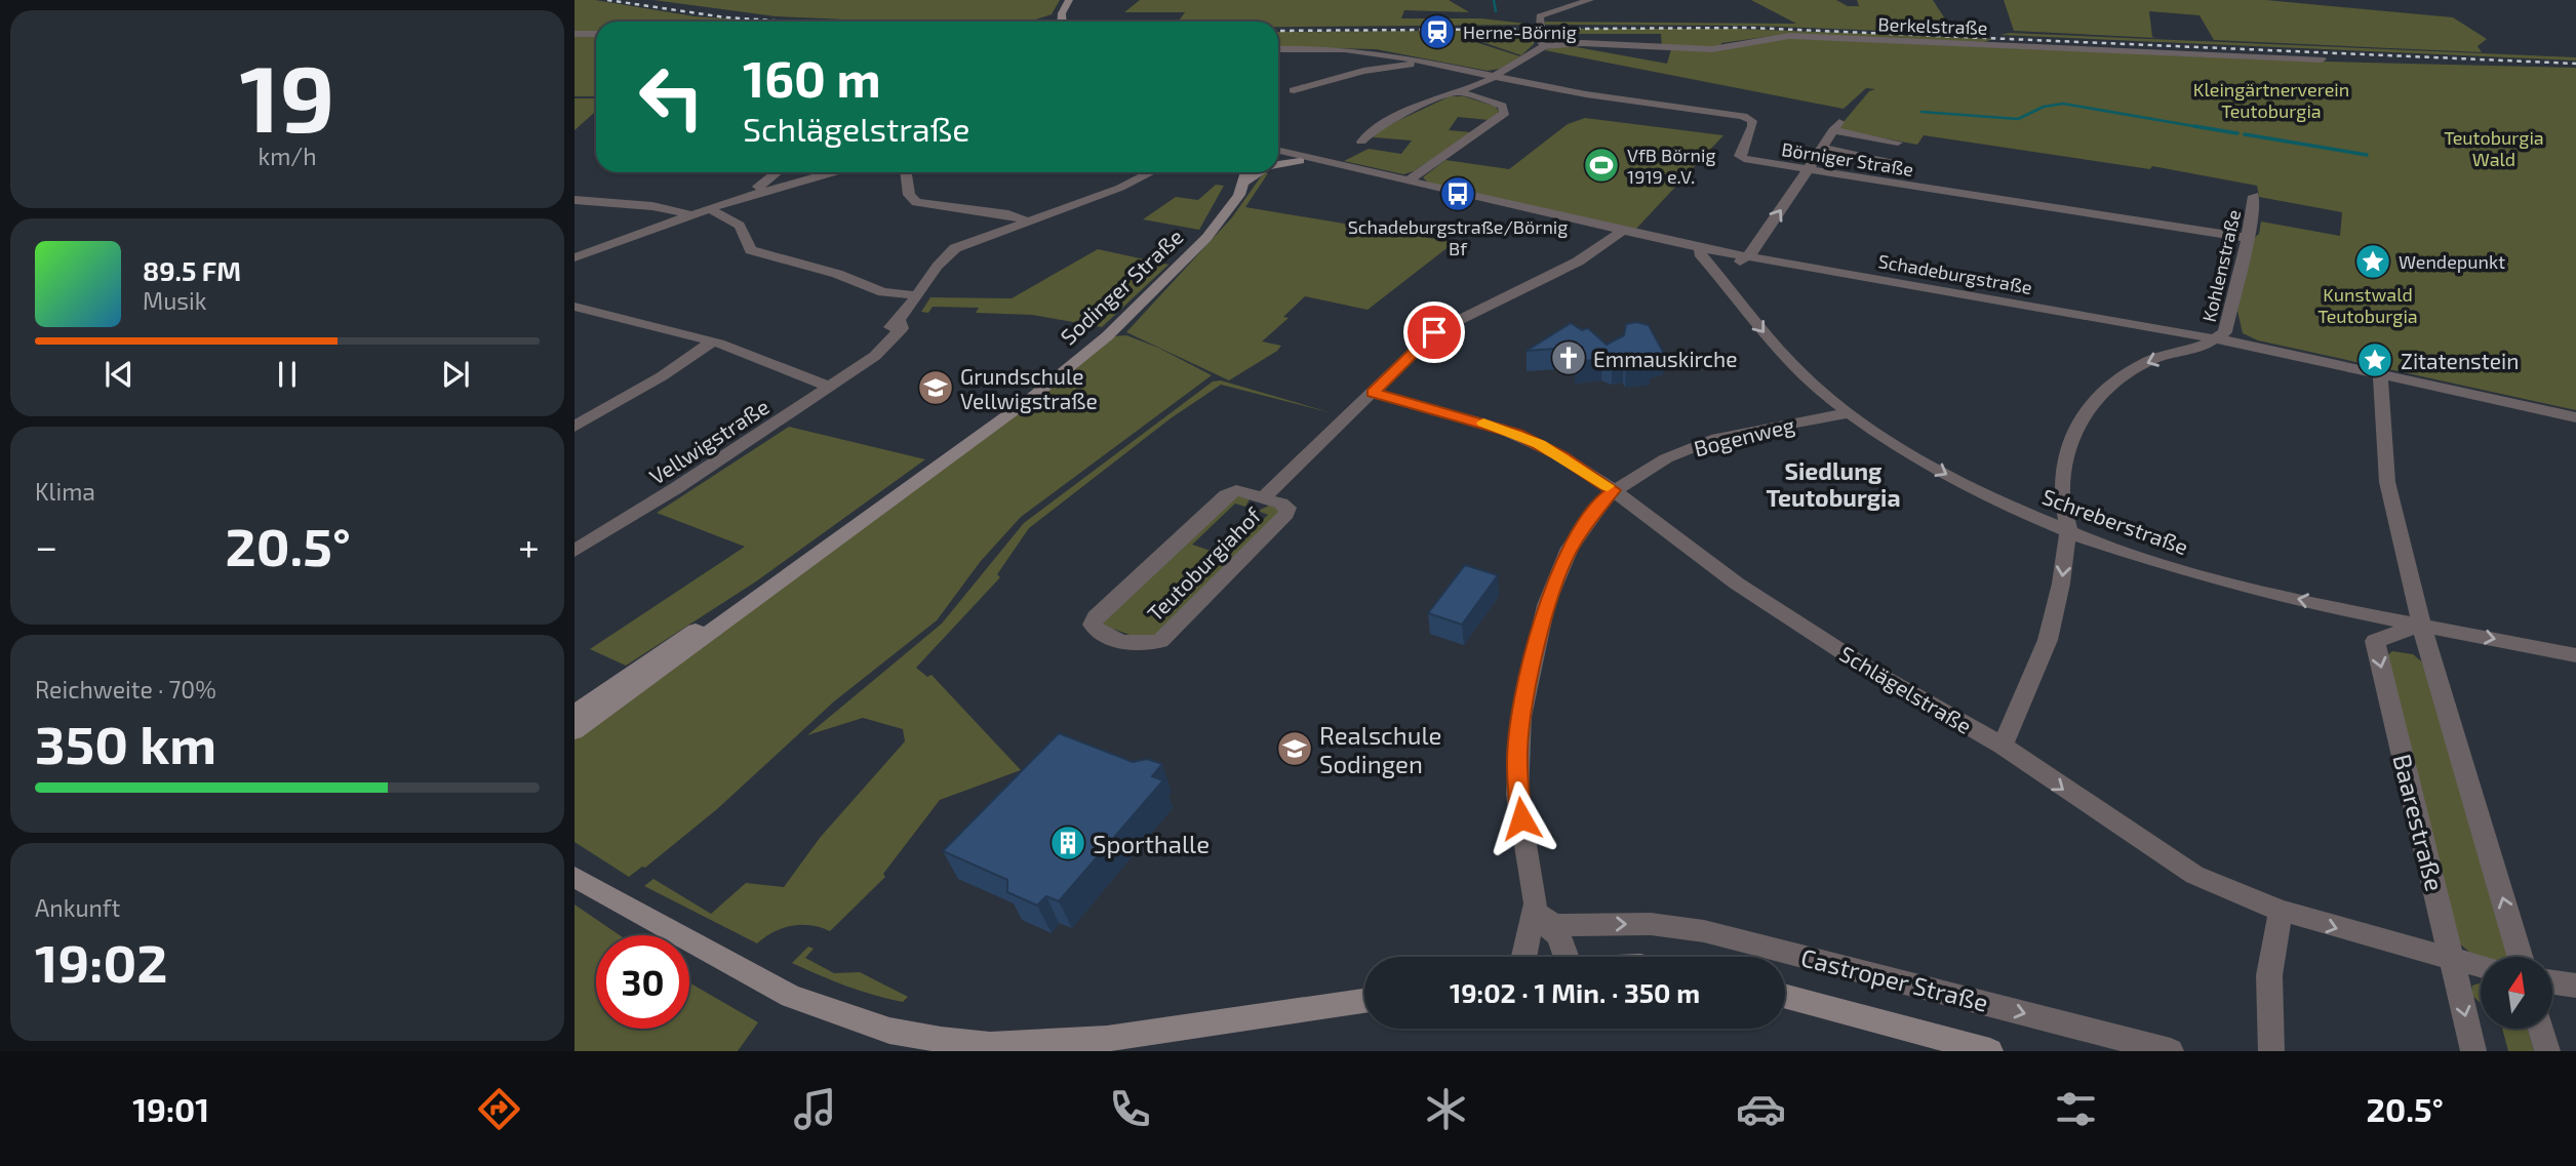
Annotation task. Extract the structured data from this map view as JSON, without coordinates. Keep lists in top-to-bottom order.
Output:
{
  "streets": {
    "main road": ["Sodinger Straße", "Castroper Straße"],
    "street": [
      "Berkelstraße",
      "Börniger Straße",
      "Kohlenstraße",
      "Schadeburgstraße",
      "Bogenweg",
      "Vellwigstraße",
      "Schreberstraße",
      "Teutoburgiahof",
      "Schlägelstraße",
      "Baarestraße"
    ]
  },
  "crossings": [
    ["Berkelstraße", "Börniger Straße"],
    ["Börniger Straße", "Kohlenstraße"],
    ["Kohlenstraße", "Schadeburgstraße"],
    ["Schadeburgstraße", "Schreberstraße"],
    ["Schadeburgstraße", "Teutoburgiahof"],
    ["Bogenweg", "Schreberstraße"],
    ["Bogenweg", "Schlägelstraße"],
    ["Bogenweg", "Castroper Straße"],
    ["Schreberstraße", "Baarestraße"],
    ["Teutoburgiahof", "Schlägelstraße"],
    ["Schlägelstraße", "Baarestraße"]
  ],
  "one_way": ["Schlägelstraße", "Castroper Straße"],
  "districts": ["Siedlung Teutoburgia"],
  "parks": ["Kleingärtnerverein Teutoburgia", "Teutoburgia Wald", "Kunstwald Teutoburgia"],
  "places": {
    "station": ["Herne-Börnig"],
    "sports": ["VfB Börnig 1919 e.V."],
    "bus stop": ["Schadeburgstraße/Börnig Bf"],
    "place": ["Wendepunkt", "Zitatenstein"],
    "church": ["Emmauskirche"],
    "school or university": ["Grundschule Vellwigstraße", "Realschule Sodingen"],
    "building": ["Sporthalle"]
  },
  "north": "top",
  "page": {
    "tile": [
      ["19", "km/h"],
      "Klima",
      ["Reichweite · 70%", "350 km"],
      ["Ankunft", "19:02"]
    ],
    "turn": ["160 m", "Schlägelstraße"],
    "song": ["89.5 FM", "Musik"],
    "heat": ["−", "20.5°", "+"],
    "limit": "30",
    "trip": "19:02 · 1 Min. · 350 m",
    "tabs": ["19:01", "20.5°"]
  }
}
